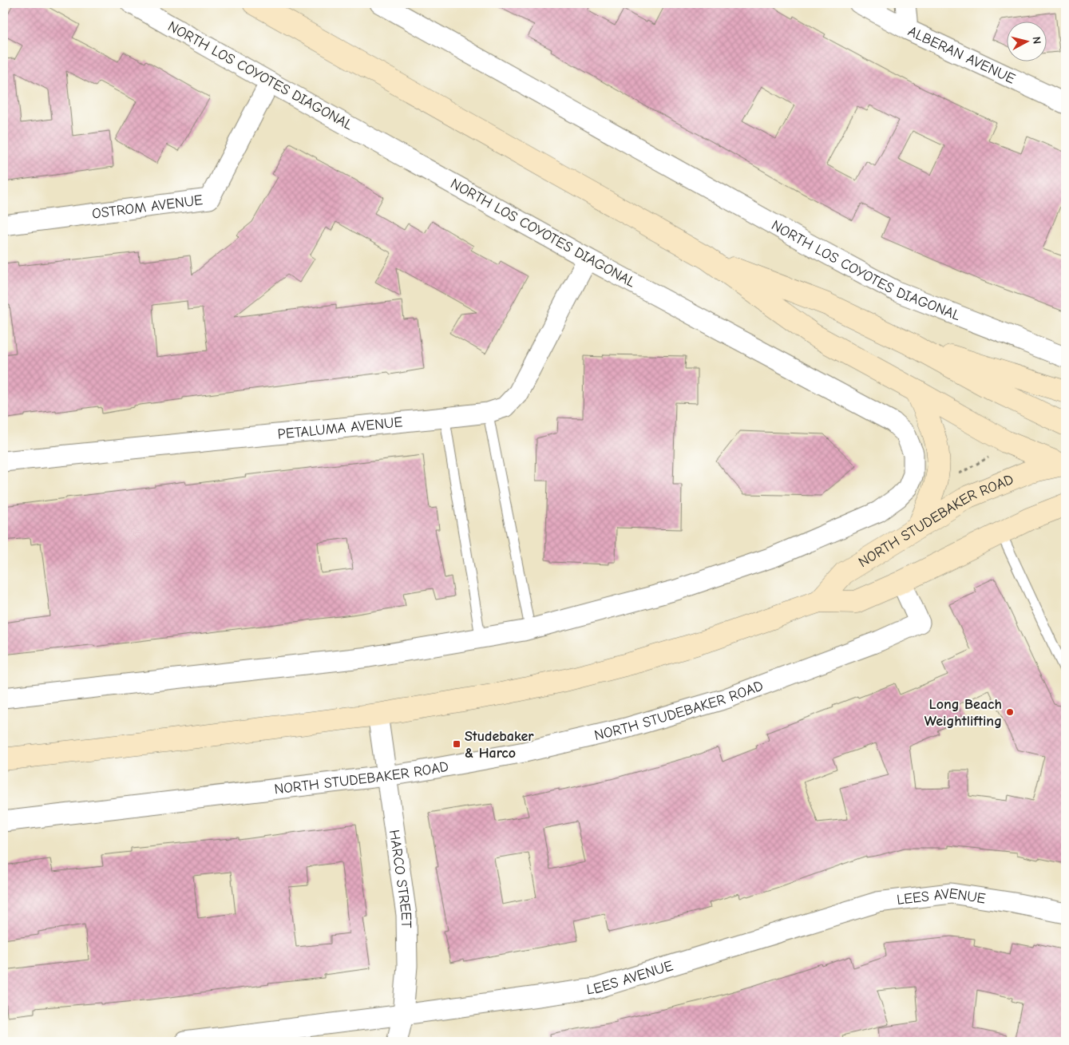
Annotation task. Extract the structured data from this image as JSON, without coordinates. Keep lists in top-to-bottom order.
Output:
{
  "streets": {
    "main road": ["NORTH STUDEBAKER ROAD"],
    "street": [
      "ALBERAN AVENUE",
      "NORTH LOS COYOTES DIAGONAL",
      "OSTROM AVENUE",
      "PETALUMA AVENUE",
      "HARCO STREET",
      "LEES AVENUE"
    ]
  },
  "crossings": [
    ["NORTH LOS COYOTES DIAGONAL", "OSTROM AVENUE"],
    ["NORTH LOS COYOTES DIAGONAL", "PETALUMA AVENUE"],
    ["NORTH STUDEBAKER ROAD", "HARCO STREET"],
    ["HARCO STREET", "LEES AVENUE"]
  ],
  "places": {
    "other": ["Long Beach Weightlifting"],
    "transit": ["Studebaker & Harco"]
  },
  "north": "right"
}
